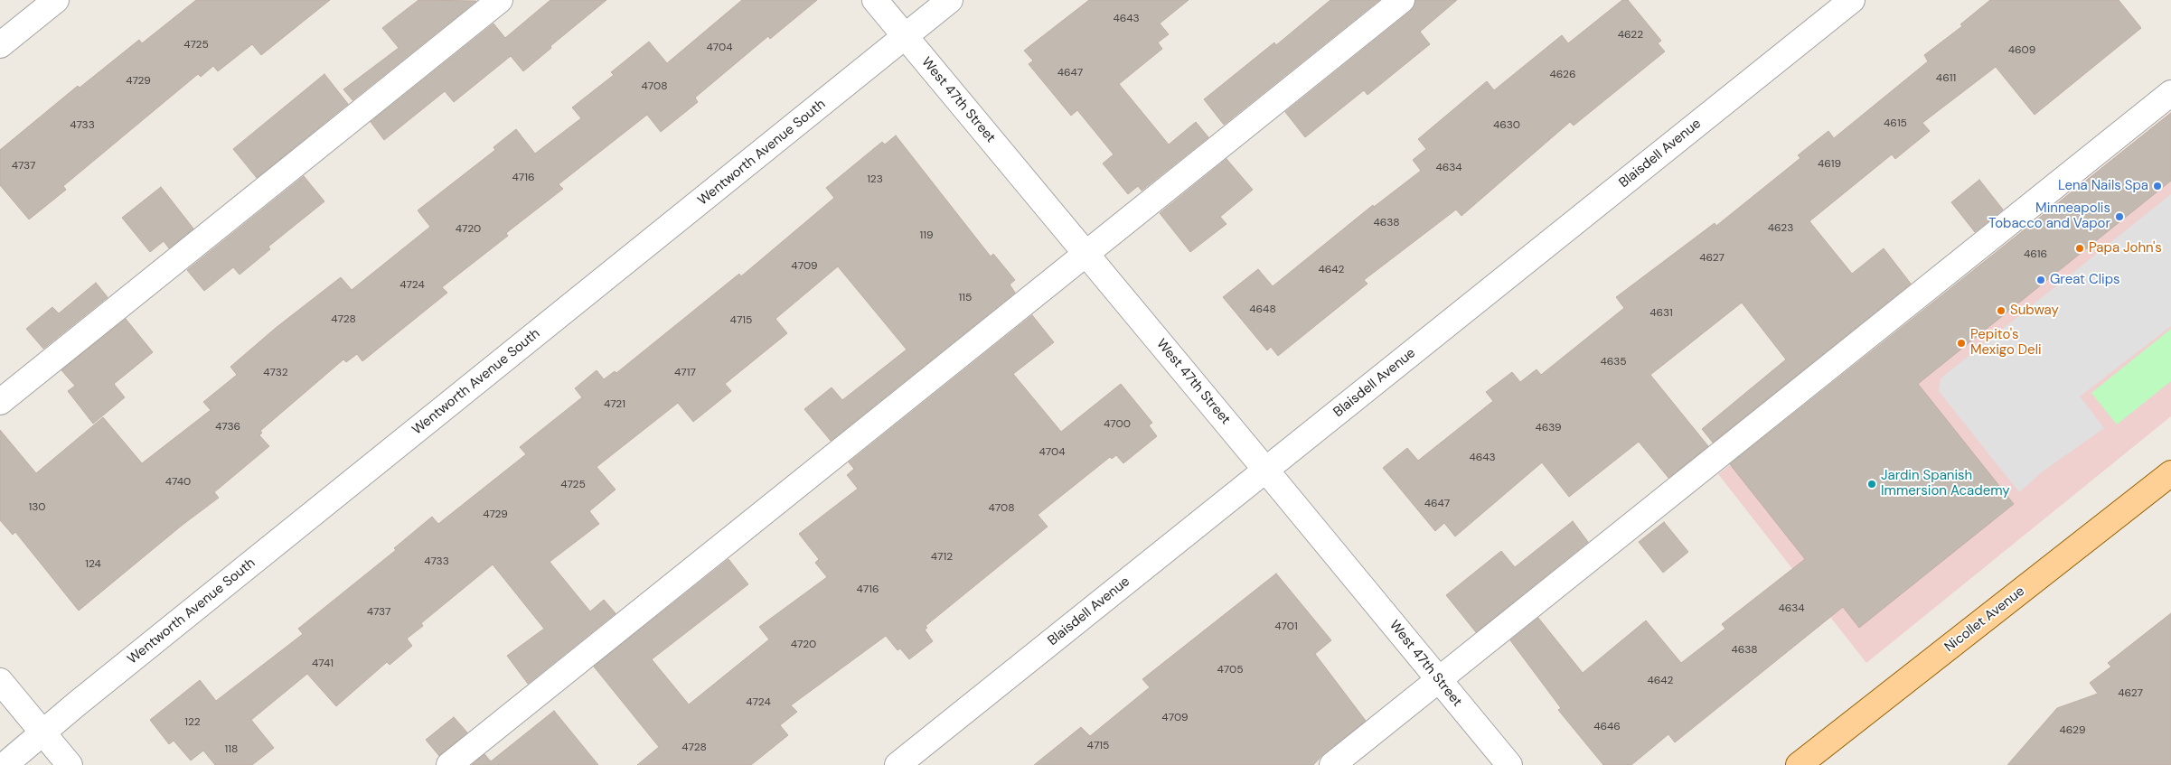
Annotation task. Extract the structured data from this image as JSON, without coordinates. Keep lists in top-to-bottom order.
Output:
{
  "streets": {
    "main road": ["Nicollet Avenue"],
    "street": ["West 47th Street", "Wentworth Avenue South", "Blaisdell Avenue"]
  },
  "crossings": [
    ["West 47th Street", "Wentworth Avenue South"],
    ["West 47th Street", "Blaisdell Avenue"]
  ],
  "places": [
    "Lena Nails Spa",
    "Minneapolis Tobacco and Vapor",
    "Papa John's",
    "Great Clips",
    "Subway",
    "Pepito's Mexigo Deli",
    "Jardin Spanish Immersion Academy"
  ],
  "house_numbers": [
    "4643",
    "4622",
    "4725",
    "4704",
    "4609",
    "4647",
    "4626",
    "4611",
    "4729",
    "4708",
    "4615",
    "4733",
    "4630",
    "4619",
    "4737",
    "4634",
    "4716",
    "123",
    "4638",
    "4623",
    "4720",
    "119",
    "4616",
    "4627",
    "4709",
    "4642",
    "4724",
    "115",
    "4648",
    "4631",
    "4728",
    "4715",
    "4635",
    "4732",
    "4717",
    "4721",
    "4700",
    "4736",
    "4639",
    "4704",
    "4643",
    "4740",
    "4725",
    "4647",
    "130",
    "4708",
    "4729",
    "4712",
    "4733",
    "124",
    "4716",
    "4634",
    "4737",
    "4701",
    "4720",
    "4638",
    "4741",
    "4705",
    "4642",
    "4627",
    "4724",
    "4709",
    "122",
    "4646",
    "4629",
    "4715",
    "4728",
    "118"
  ]
}
